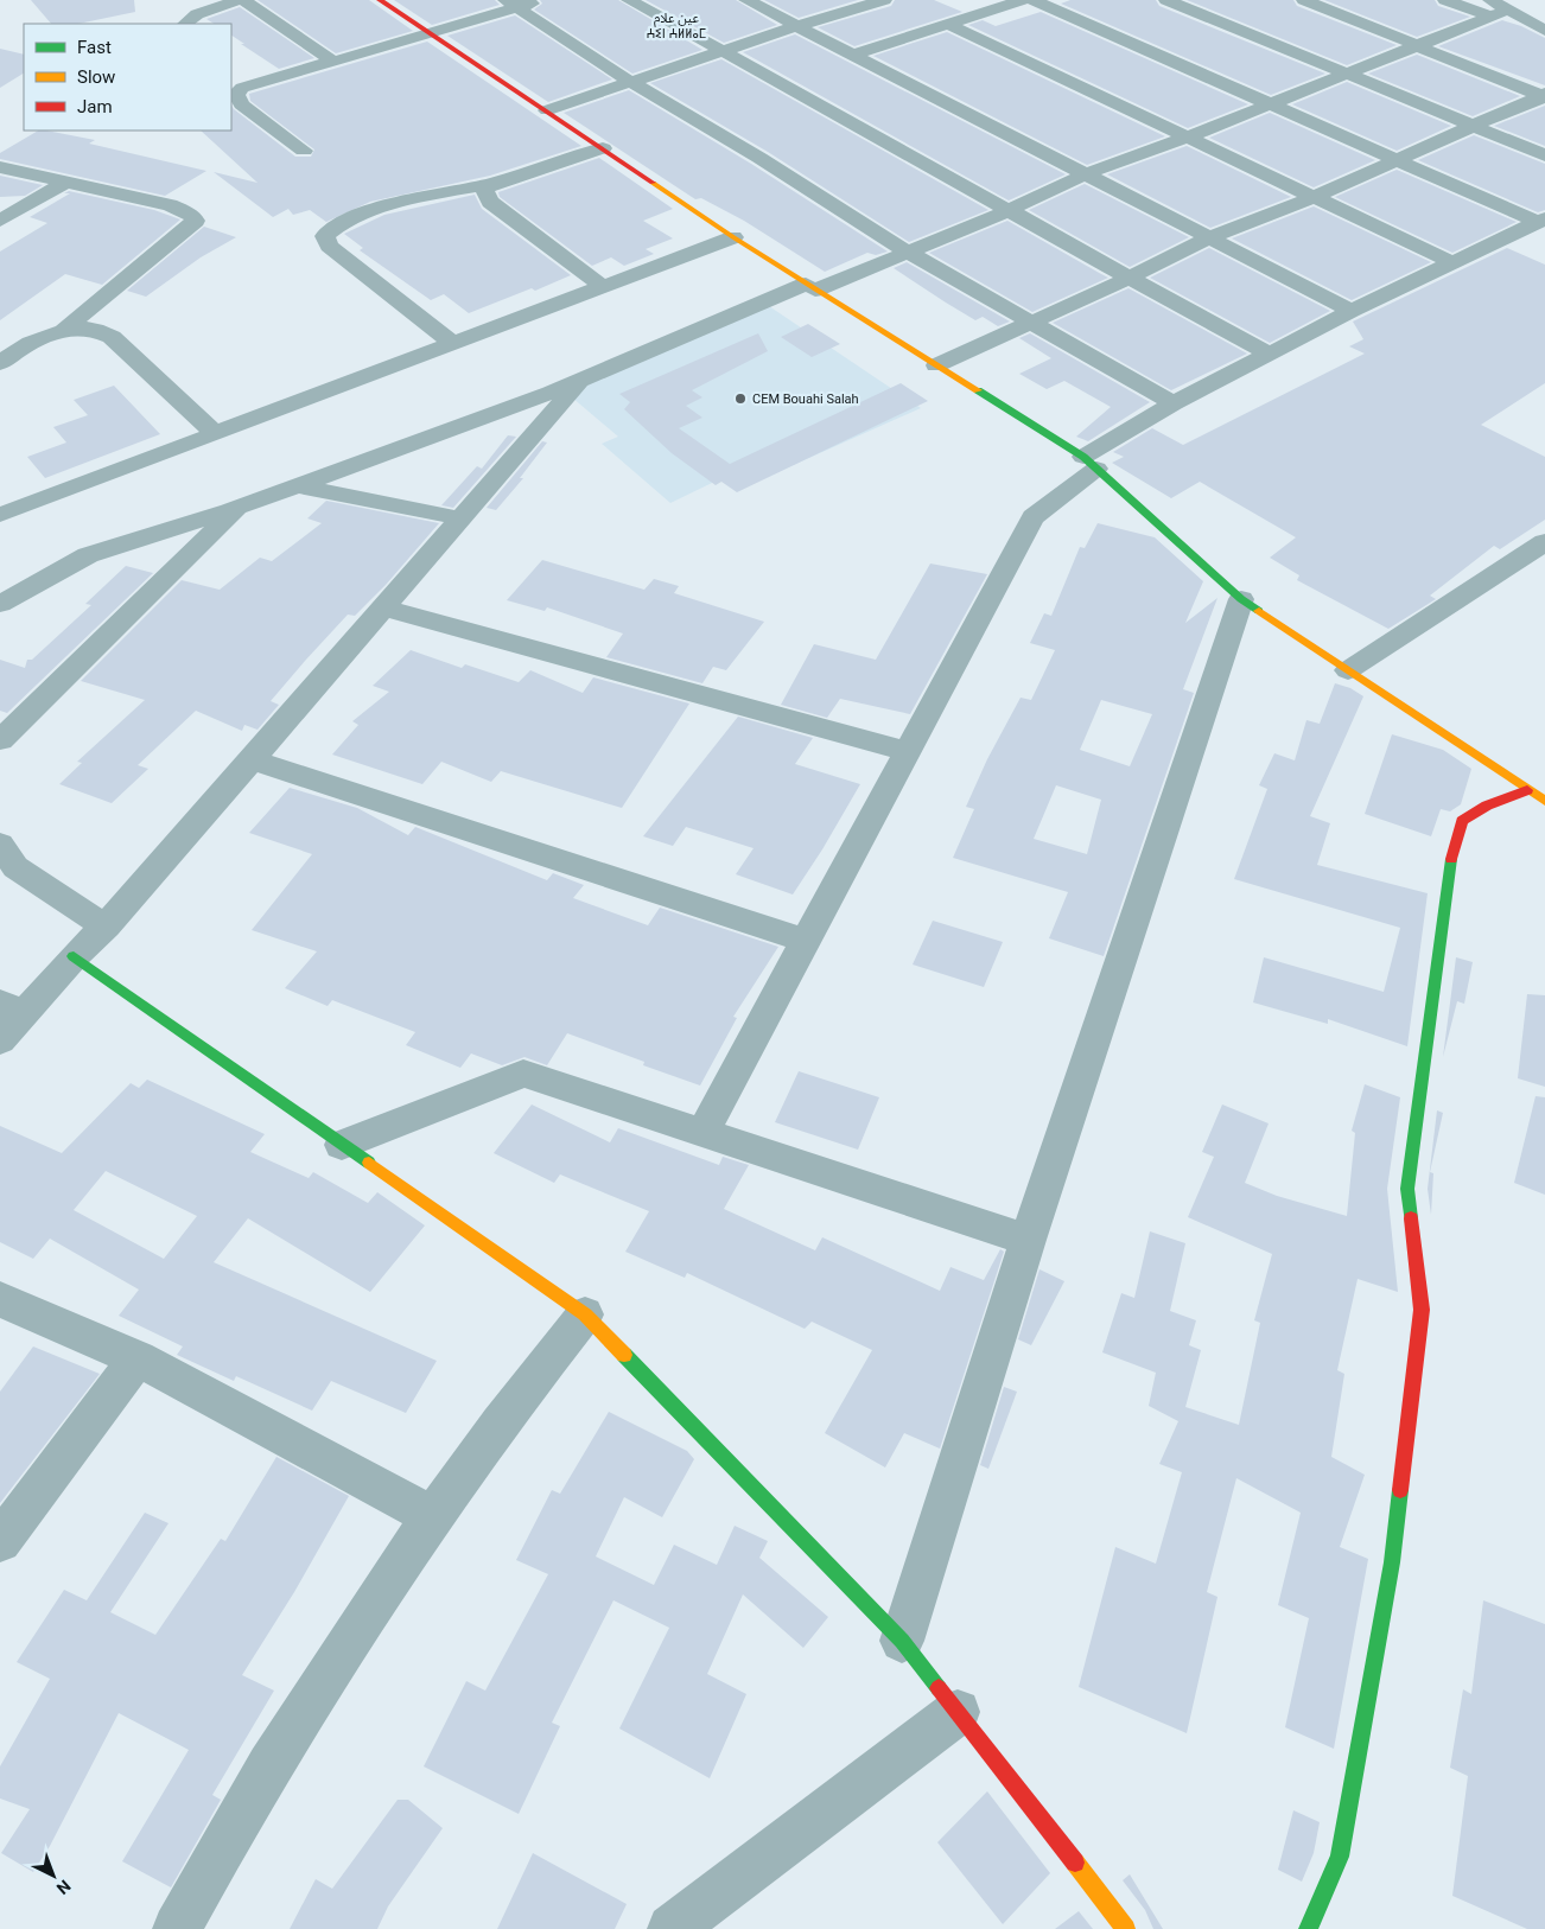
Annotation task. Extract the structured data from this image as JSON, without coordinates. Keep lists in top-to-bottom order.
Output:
{
  "districts": ["عين علام ⵄⵉⵏ ⵄⵍⵍⴰⵎ"],
  "places": ["CEM Bouahi Salah"],
  "legend": ["Fast", "Slow", "Jam"],
  "north": "bottom right"
}
